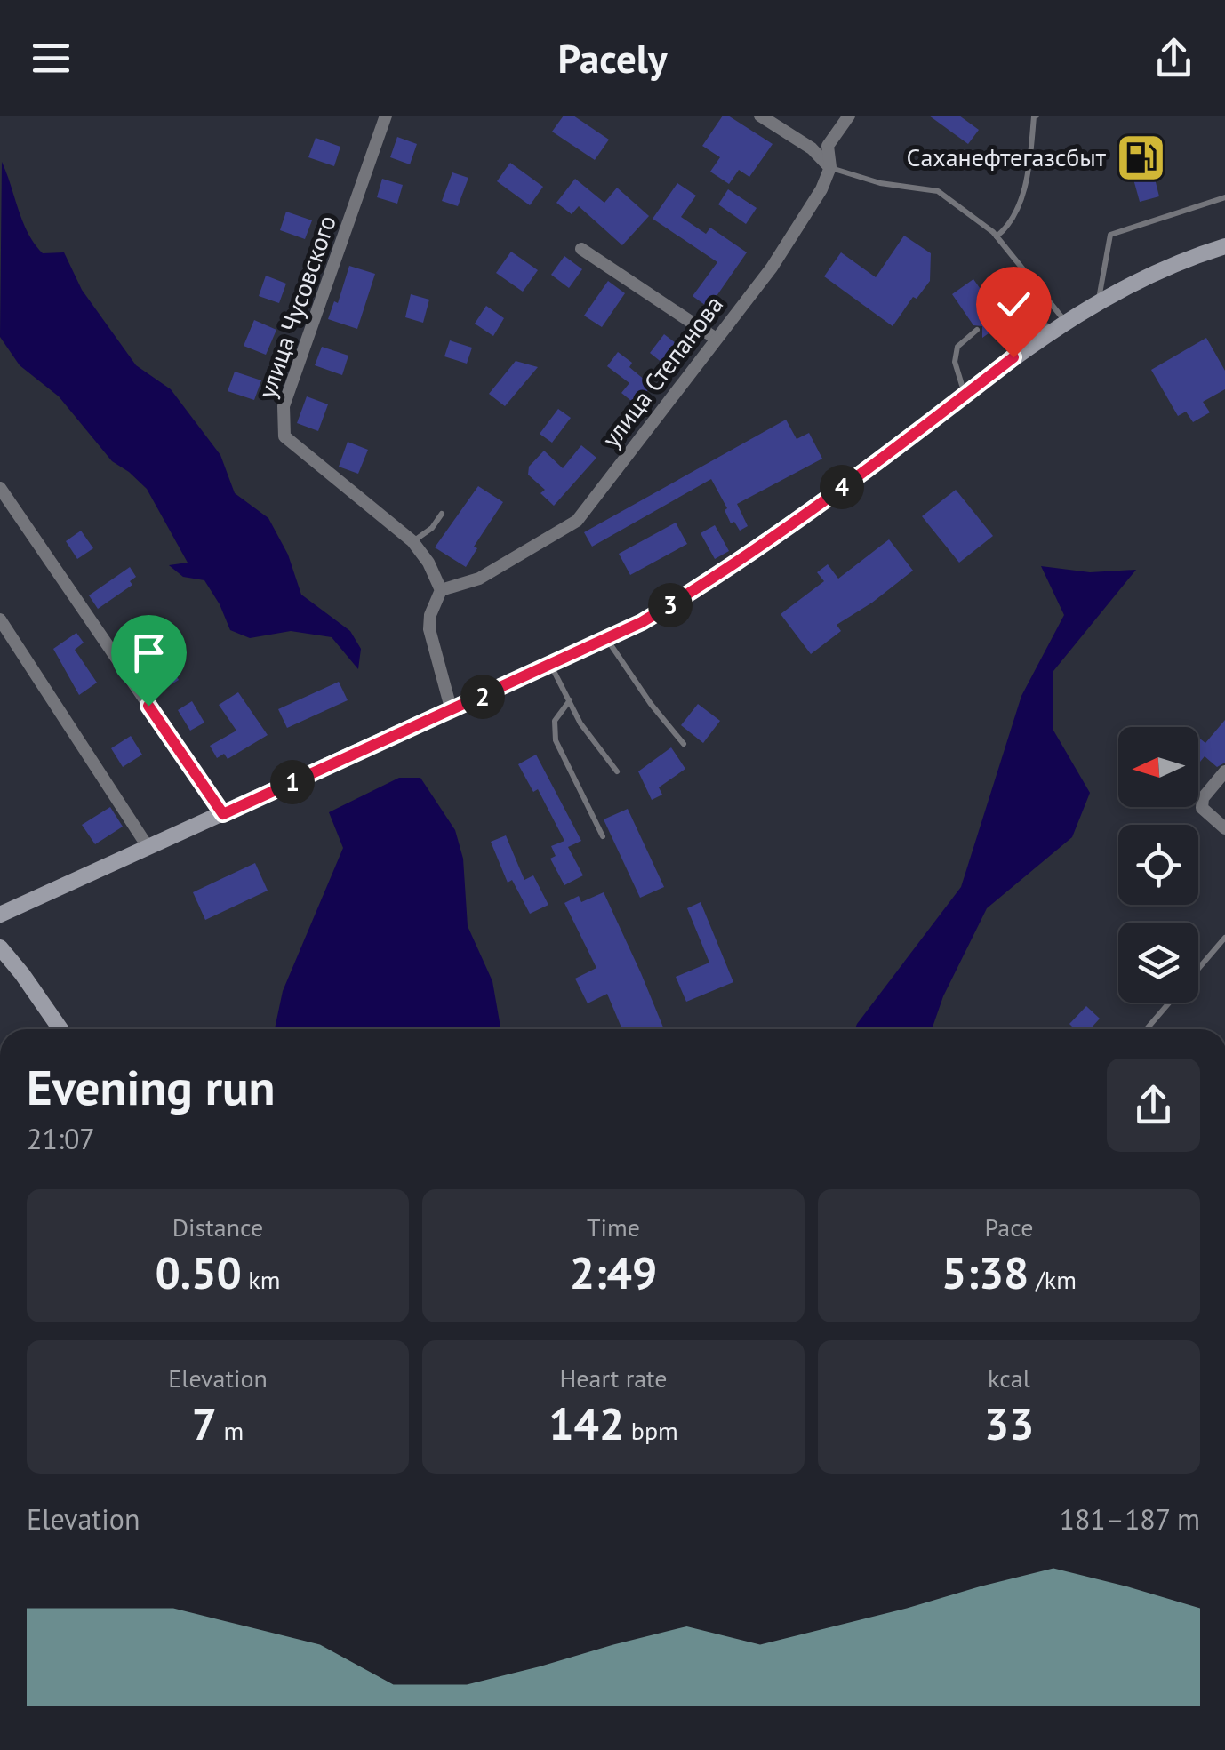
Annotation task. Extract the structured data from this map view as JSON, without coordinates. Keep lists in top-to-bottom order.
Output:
{
  "streets": {
    "street": ["улица Чусовского", "улица Степанова"]
  },
  "crossings": [
    ["улица Чусовского", "улица Степанова"]
  ],
  "places": {
    "fuel station": ["Саханефтегазсбыт"]
  },
  "north": "left",
  "page": {
    "header": "Pacely",
    "pins": [
      "4",
      "3",
      "2",
      "1"
    ],
    "heading": ["Evening run", "21:07"],
    "stats": [
      ["Distance", "0.50 km"],
      ["Time", "2:49"],
      ["Pace", "5:38 /km"],
      ["Elevation", "7 m"],
      ["Heart rate", "142 bpm"],
      ["kcal", "33"]
    ],
    "chart": ["Elevation", "181–187 m"]
  }
}
